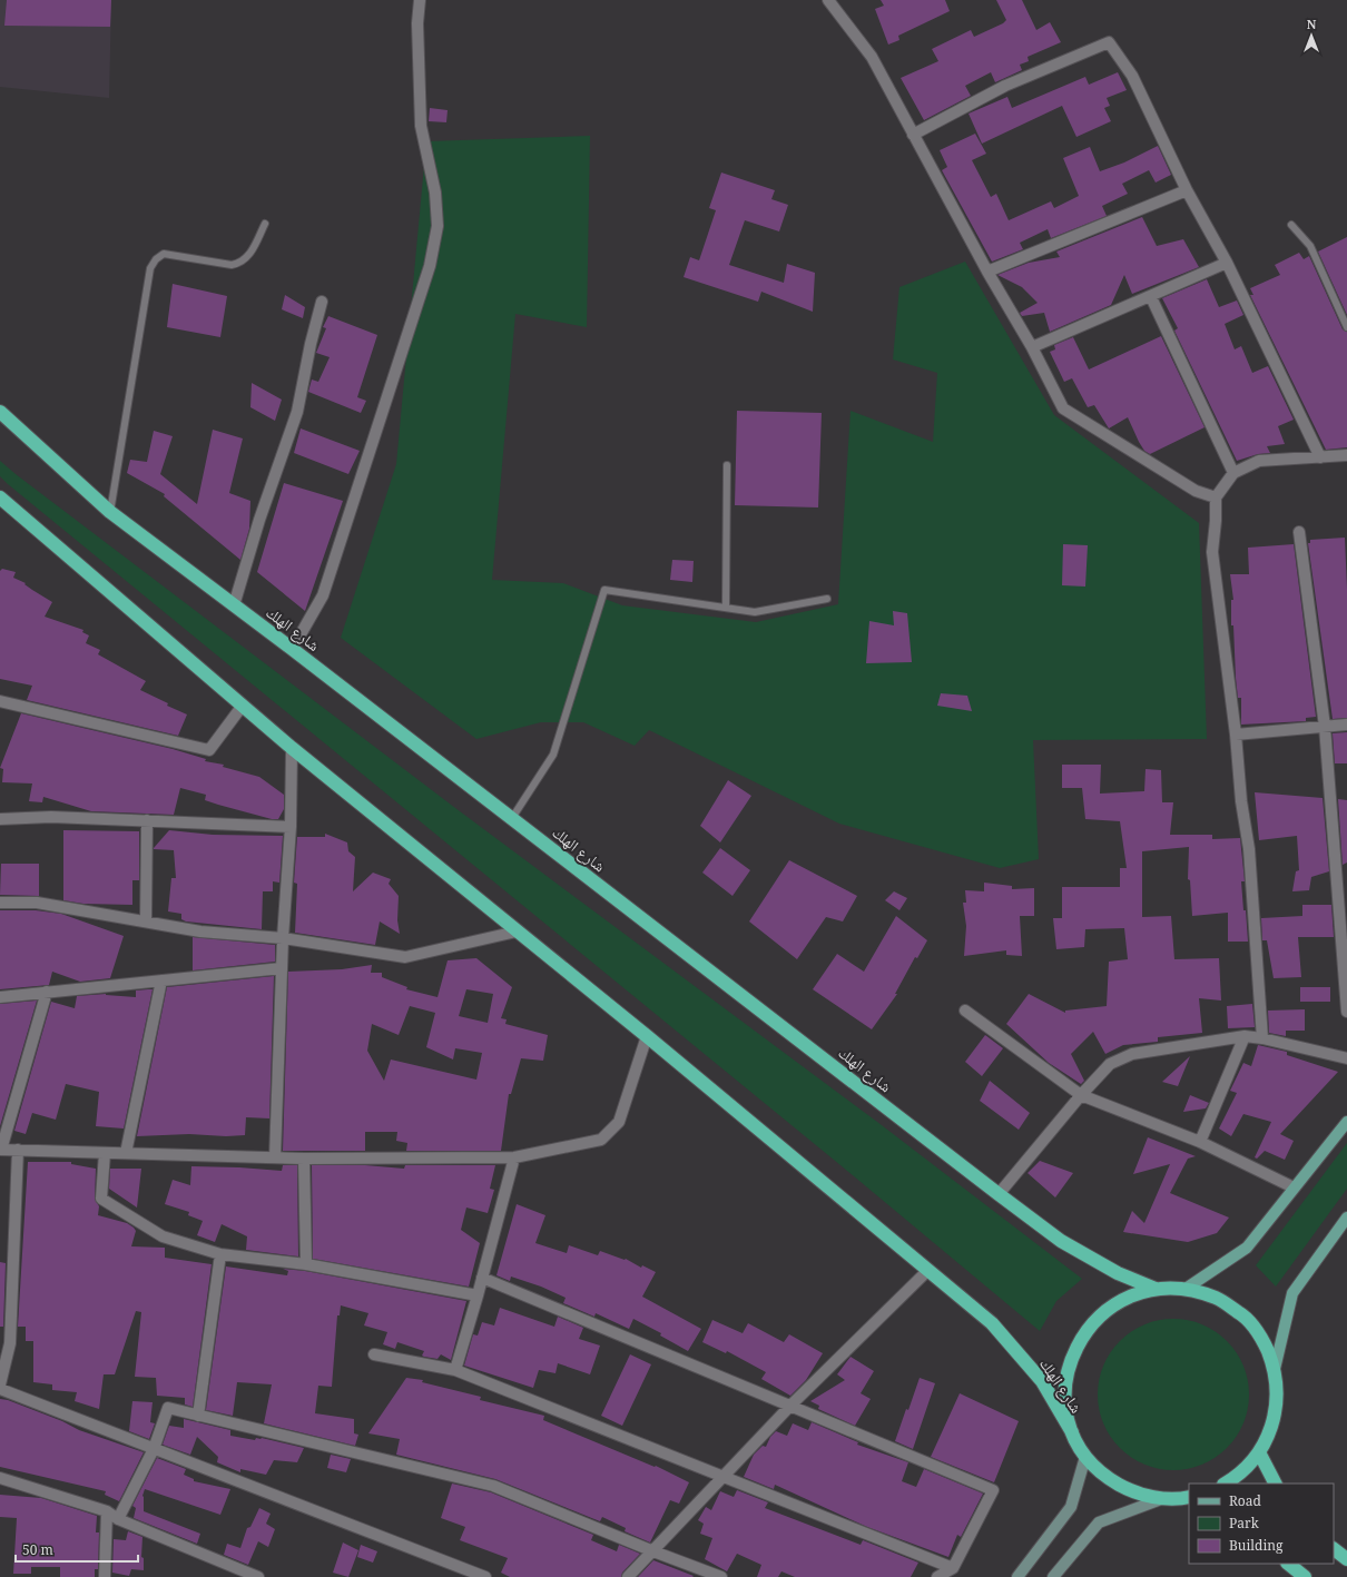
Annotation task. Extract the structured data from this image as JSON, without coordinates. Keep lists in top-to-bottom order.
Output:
{
  "streets": {
    "highway": ["شارع الهلك"]
  },
  "legend": ["Road", "Park", "Building"],
  "scale_bar": "50 m",
  "north": "top"
}
